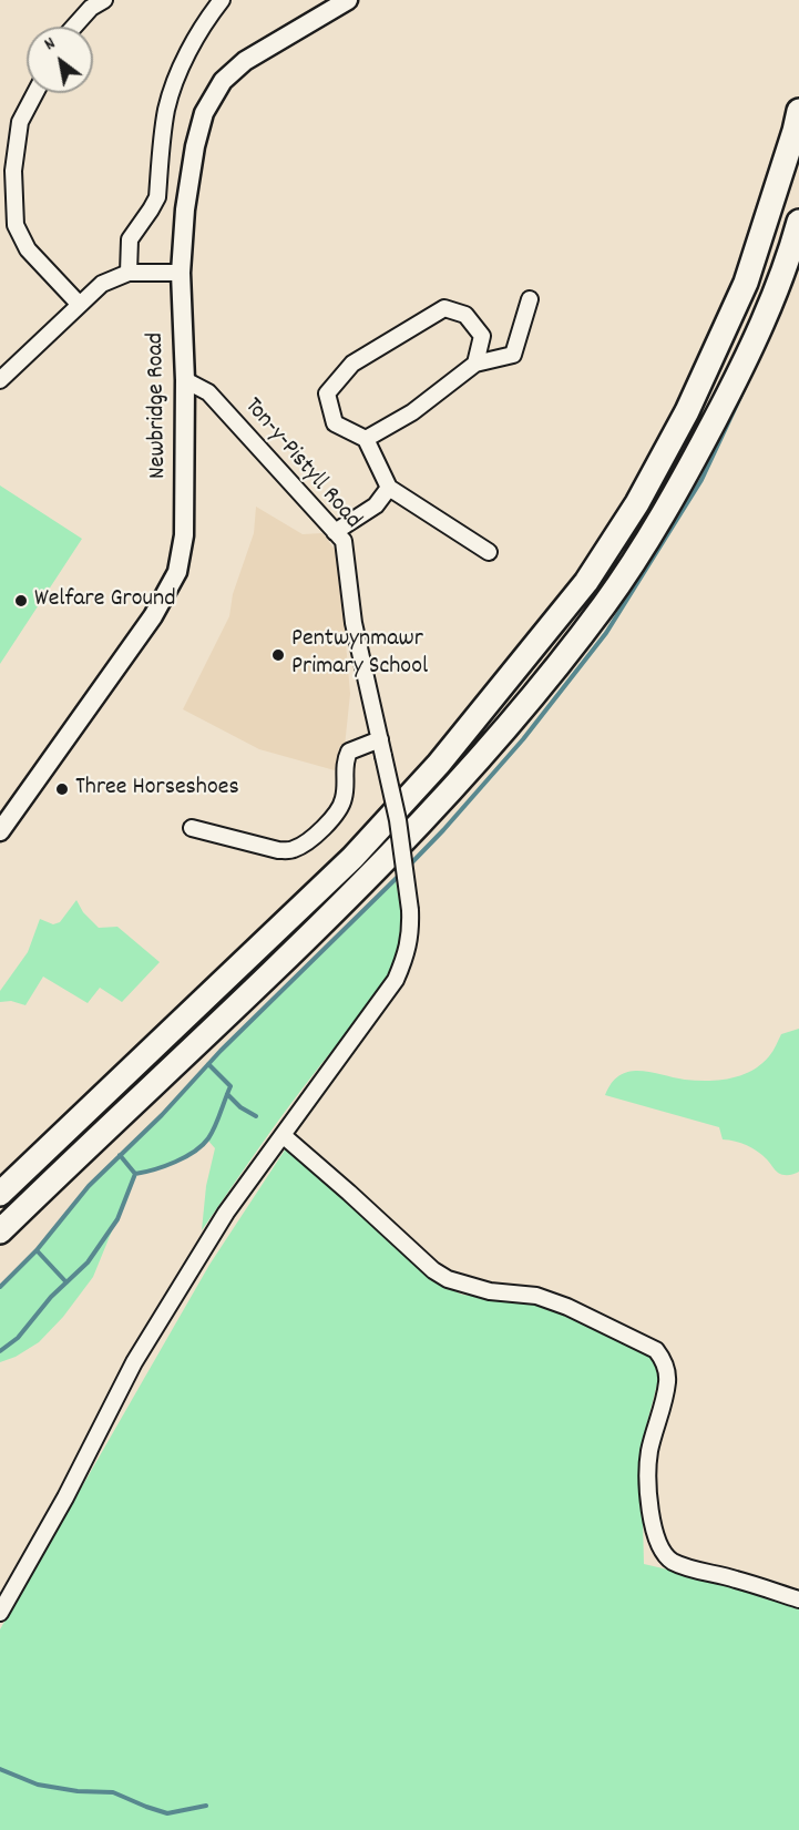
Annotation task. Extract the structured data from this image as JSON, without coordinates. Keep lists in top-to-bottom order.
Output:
{
  "streets": {
    "street": ["Newbridge Road", "Ton-y-Pistyll Road"]
  },
  "crossings": [
    ["Newbridge Road", "Ton-y-Pistyll Road"]
  ],
  "places": ["Welfare Ground", "Pentwynmawr Primary School", "Three Horseshoes"],
  "north": "top left"
}
